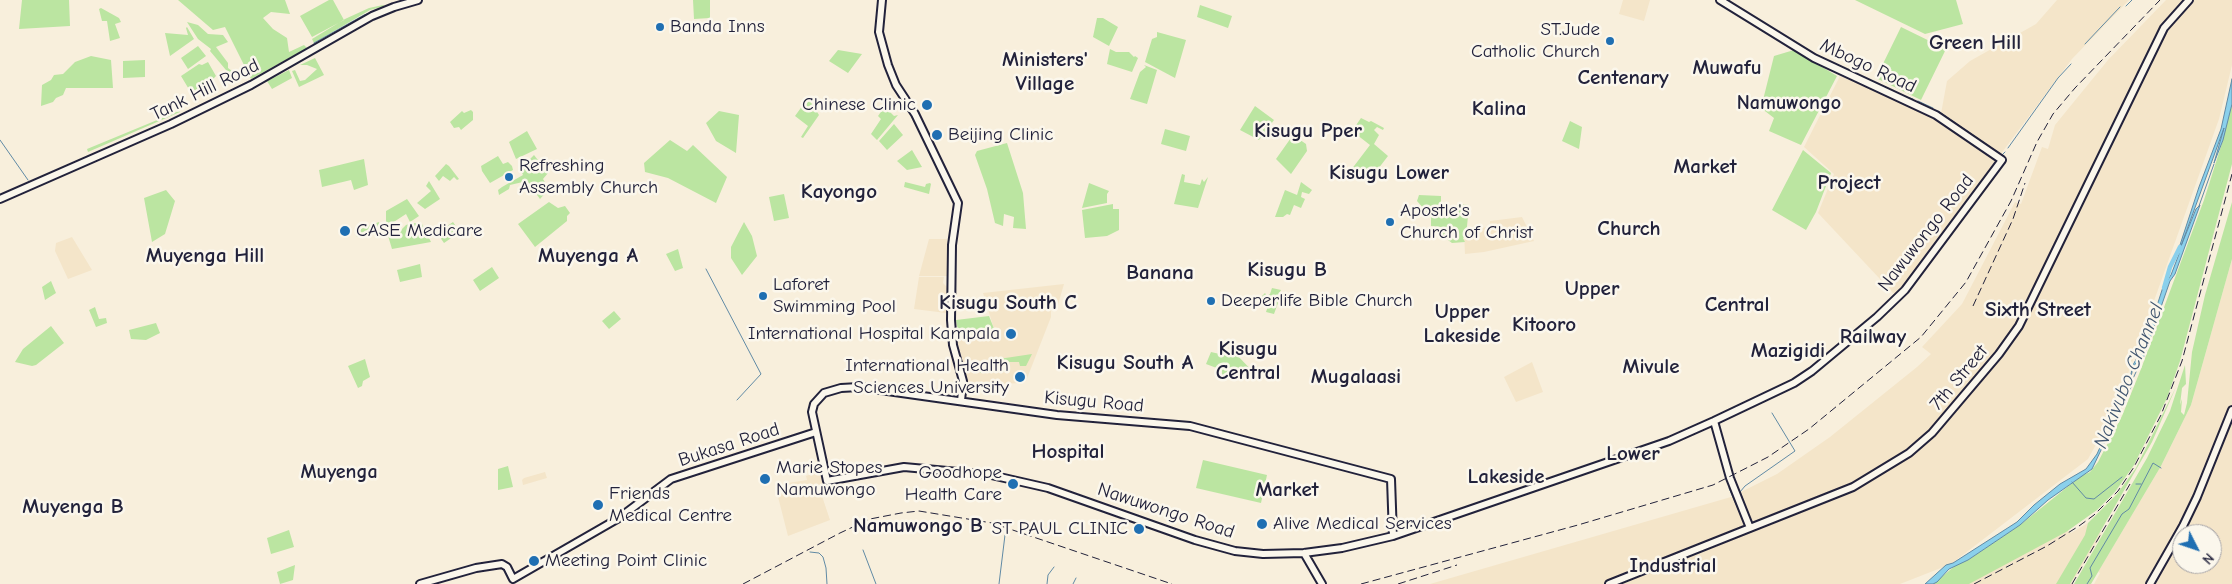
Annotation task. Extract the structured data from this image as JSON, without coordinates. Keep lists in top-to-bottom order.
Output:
{
  "streets": {
    "street": [
      "Mbogo Road",
      "Tank Hill Road",
      "Nawuwongo Road",
      "7th Street",
      "Kisugu Road",
      "Bukasa Road"
    ]
  },
  "crossings": [
    ["Mbogo Road", "Nawuwongo Road"],
    ["Nawuwongo Road", "Kisugu Road"],
    ["Kisugu Road", "Bukasa Road"]
  ],
  "districts": [
    "Green Hill",
    "Ministers' Village",
    "Muwafu",
    "Centenary",
    "Namuwongo",
    "Kalina",
    "Kisugu Pper",
    "Market",
    "Kisugu Lower",
    "Project",
    "Kayongo",
    "Church",
    "Muyenga Hill",
    "Muyenga A",
    "Kisugu B",
    "Banana",
    "Upper",
    "Kisugu South C",
    "Central",
    "Sixth Street",
    "Upper Lakeside",
    "Kitooro",
    "Railway",
    "Kisugu Central",
    "Mazigidi",
    "Kisugu South A",
    "Mivule",
    "Mugalaasi",
    "Hospital",
    "Lower",
    "Muyenga",
    "Lakeside",
    "Market",
    "Muyenga B",
    "Namuwongo B",
    "Industrial"
  ],
  "water": ["Nakivubo Channel"],
  "places": [
    "Banda Inns",
    "ST.Jude Catholic Church",
    "Chinese Clinic",
    "Beijing Clinic",
    "Refreshing Assembly Church",
    "Apostle's Church of Christ",
    "CASE Medicare",
    "Laforet Swimming Pool",
    "Deeperlife Bible Church",
    "International Hospital Kampala",
    "International Health Sciences University",
    "Marie Stopes Namuwongo",
    "Goodhope Health Care",
    "Friends Medical Centre",
    "Alive Medical Services",
    "ST PAUL CLINIC",
    "Meeting Point Clinic"
  ],
  "north": "bottom right"
}
